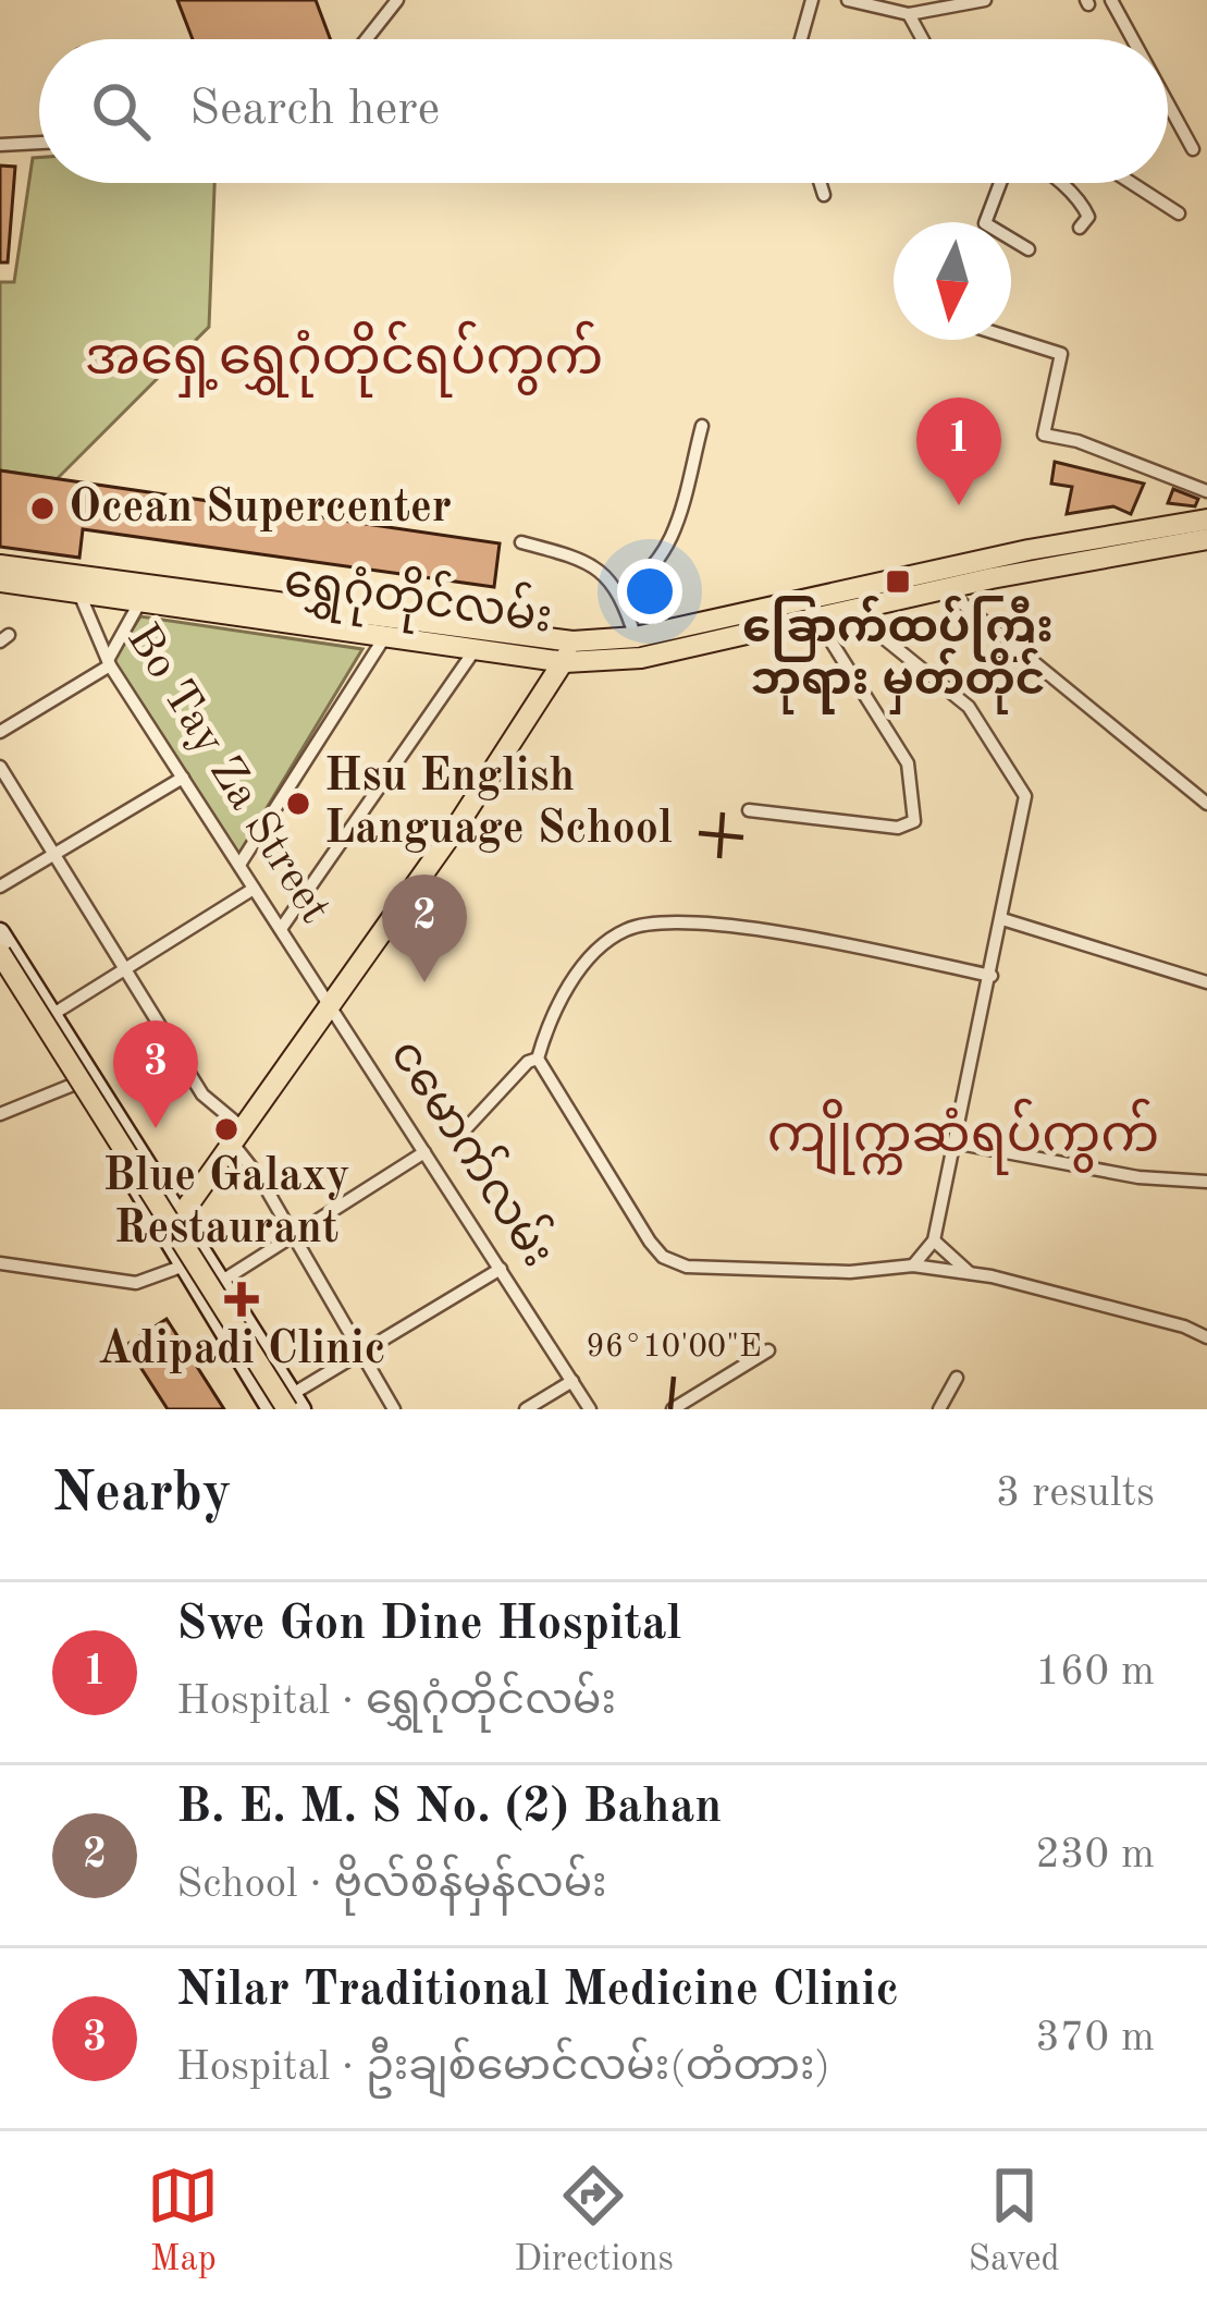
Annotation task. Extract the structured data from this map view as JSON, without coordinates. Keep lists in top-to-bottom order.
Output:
{
  "streets": {
    "main road": ["ရွှေဂုံတိုင်လမ်း"],
    "street": ["Bo Tay Za Street", "ငမောက်လမ်း"]
  },
  "crossings": [
    ["ရွှေဂုံတိုင်လမ်း", "Bo Tay Za Street"],
    ["Bo Tay Za Street", "ငမောက်လမ်း"]
  ],
  "districts": ["အရှေ့ရွှေဂုံတိုင်ရပ်ကွက်", "ကျိုက္ကဆံရပ်ကွက်"],
  "places": {
    "other": ["Ocean Supercenter", "Hsu English Language School", "Blue Galaxy Restaurant"],
    "transit": ["ခြောက်ထပ်ကြီး ဘုရား မှတ်တိုင်"],
    "health": ["Adipadi Clinic"]
  },
  "north": "bottom",
  "page": {
    "search": "Search here",
    "pins": ["1", "2", "3"],
    "heading": ["Nearby", "3 results"],
    "list": [
      {
        "mark": "1",
        "name": "Swe Gon Dine Hospital",
        "note": "Hospital · ရွှေဂုံတိုင်လမ်း",
        "value": "160 m"
      },
      {
        "mark": "2",
        "name": "B. E. M. S No. (2) Bahan",
        "note": "School · ဗိုလ်စိန်မှန်လမ်း",
        "value": "230 m"
      },
      {
        "mark": "3",
        "name": "Nilar Traditional Medicine Clinic",
        "note": "Hospital · ဦးချစ်မောင်လမ်း(တံတား)",
        "value": "370 m"
      }
    ],
    "nav": ["Map", "Directions", "Saved"]
  },
  "coordinates": ["96°10'00\"E"]
}
